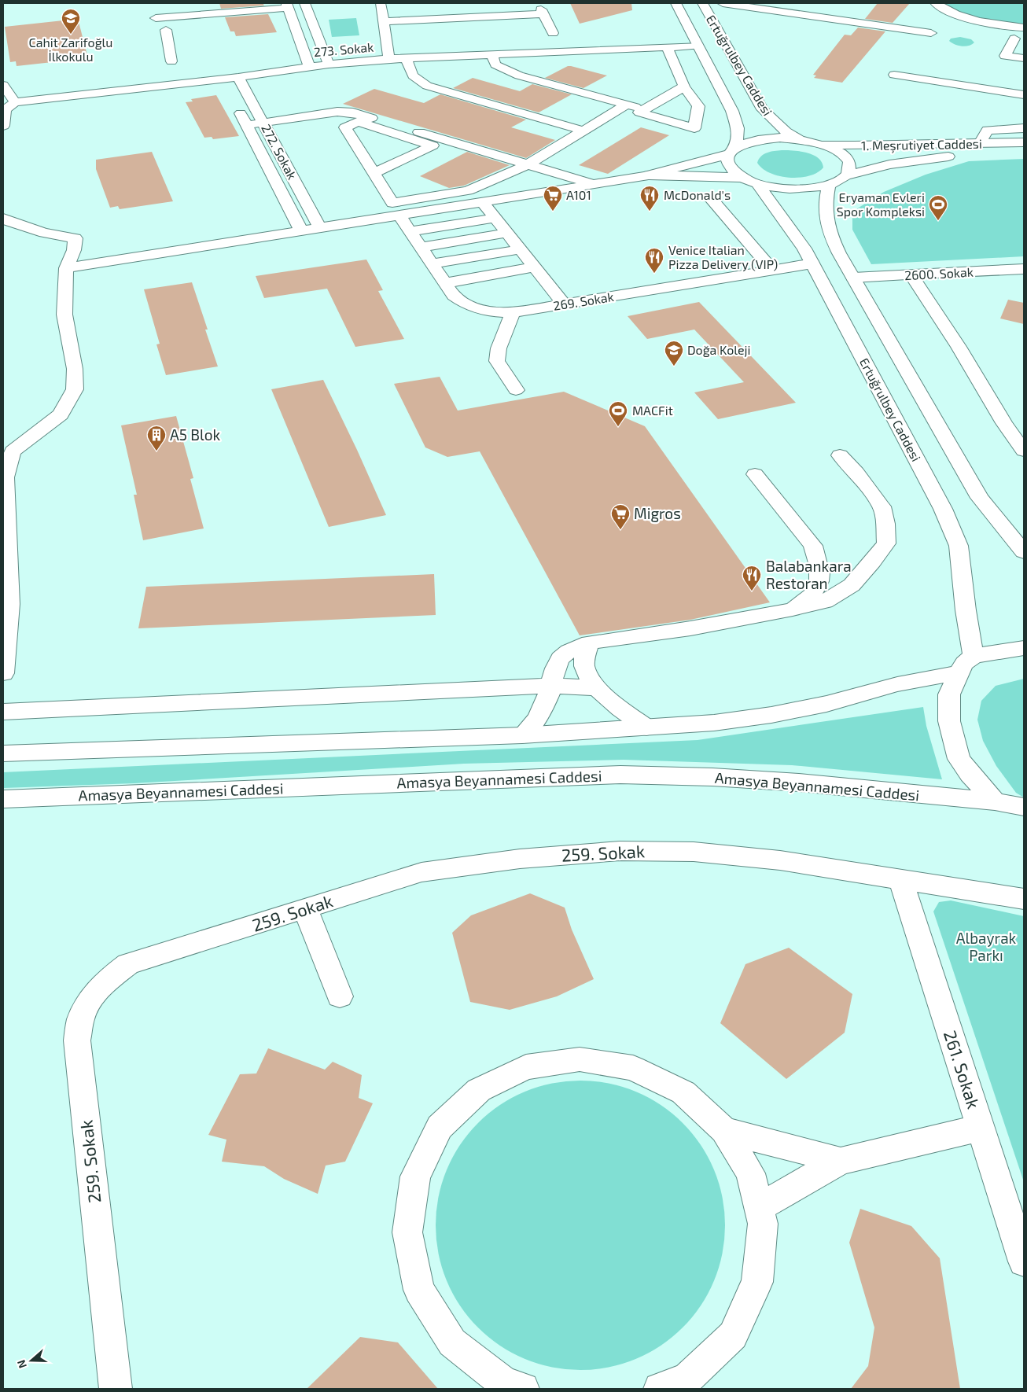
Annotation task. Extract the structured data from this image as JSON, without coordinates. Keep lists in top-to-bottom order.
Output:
{
  "streets": {
    "street": [
      "273. Sokak",
      "Ertuğrulbey Caddesi",
      "1. Meşrutiyet Caddesi",
      "272. Sokak",
      "2600. Sokak",
      "269. Sokak",
      "Amasya Beyannamesi Caddesi",
      "259. Sokak",
      "261. Sokak"
    ]
  },
  "crossings": [
    ["273. Sokak", "Ertuğrulbey Caddesi"],
    ["273. Sokak", "272. Sokak"],
    ["Ertuğrulbey Caddesi", "1. Meşrutiyet Caddesi"],
    ["Ertuğrulbey Caddesi", "269. Sokak"],
    ["259. Sokak", "261. Sokak"]
  ],
  "parks": ["Albayrak Parkı"],
  "places": {
    "school or university": ["Cahit Zarifoğlu İlkokulu", "Doğa Koleji"],
    "supermarket": ["A101", "Migros"],
    "restaurant": ["McDonald's", "Venice Italian Pizza Delivery (VIP)", "Balabankara Restoran"],
    "sports": ["Eryaman Evleri Spor Kompleksi", "MACFit"],
    "building": ["A5 Blok"]
  },
  "north": "left"
}
